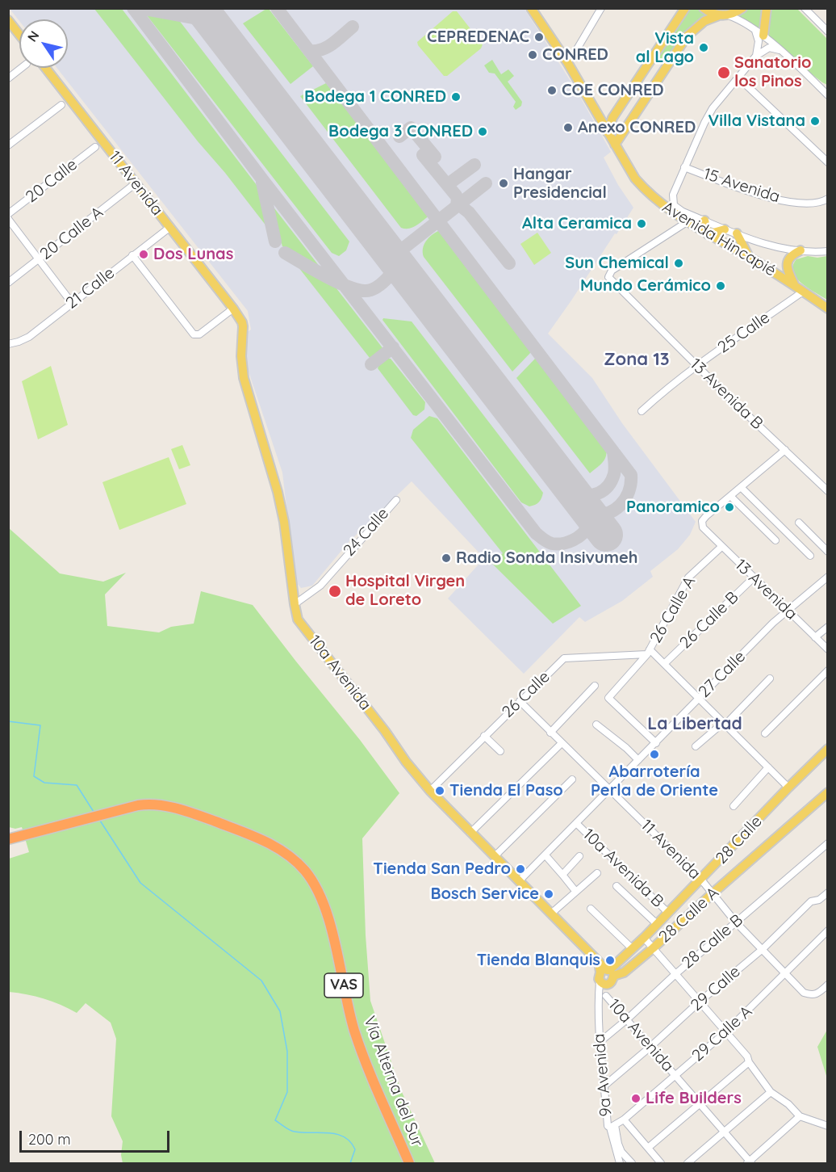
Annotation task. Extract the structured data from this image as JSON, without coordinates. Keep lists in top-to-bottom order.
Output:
{
  "streets": {
    "highway": ["VAS", "Vía Alterna del Sur"],
    "main road": [
      "11 Avenida",
      "Avenida Hincapié",
      "10a Avenida",
      "28 Calle",
      "28 Calle A"
    ],
    "street": [
      "20 Calle",
      "15 Avenida",
      "20 Calle A",
      "21 Calle",
      "25 Calle",
      "13 Avenida B",
      "24 Calle",
      "13 Avenida",
      "26 Calle A",
      "26 Calle B",
      "27 Calle",
      "26 Calle",
      "10a Avenida B",
      "28 Calle B",
      "29 Calle",
      "29 Calle A",
      "9a Avenida"
    ]
  },
  "crossings": [
    ["11 Avenida", "20 Calle A"],
    ["11 Avenida", "21 Calle"],
    ["11 Avenida", "10a Avenida"],
    ["11 Avenida", "27 Calle"],
    ["11 Avenida", "26 Calle"],
    ["11 Avenida", "28 Calle"],
    ["11 Avenida", "28 Calle A"],
    ["11 Avenida", "28 Calle B"],
    ["11 Avenida", "29 Calle"],
    ["11 Avenida", "29 Calle A"],
    ["Avenida Hincapié", "25 Calle"],
    ["Avenida Hincapié", "13 Avenida B"],
    ["25 Calle", "13 Avenida B"],
    ["24 Calle", "10a Avenida"],
    ["13 Avenida", "26 Calle A"],
    ["13 Avenida", "26 Calle B"],
    ["13 Avenida", "27 Calle"],
    ["26 Calle A", "27 Calle"],
    ["26 Calle A", "26 Calle"],
    ["10a Avenida", "27 Calle"],
    ["10a Avenida", "26 Calle"],
    ["10a Avenida", "28 Calle"],
    ["10a Avenida", "28 Calle A"],
    ["10a Avenida", "28 Calle B"],
    ["10a Avenida", "29 Calle"],
    ["10a Avenida", "29 Calle A"],
    ["10a Avenida", "9a Avenida"],
    ["27 Calle", "10a Avenida B"],
    ["28 Calle", "10a Avenida B"],
    ["28 Calle", "28 Calle A"],
    ["28 Calle", "9a Avenida"],
    ["28 Calle A", "9a Avenida"],
    ["28 Calle B", "9a Avenida"],
    ["29 Calle", "9a Avenida"],
    ["29 Calle A", "9a Avenida"]
  ],
  "districts": ["Zona 13", "La Libertad"],
  "places": [
    "CEPREDENAC",
    "Vista al Lago",
    "CONRED",
    "Sanatorio los Pinos",
    "COE CONRED",
    "Bodega 1 CONRED",
    "Villa Vistana",
    "Anexo CONRED",
    "Bodega 3 CONRED",
    "Hangar Presidencial",
    "Alta Ceramica",
    "Dos Lunas",
    "Sun Chemical",
    "Mundo Cerámico",
    "Panoramico",
    "Radio Sonda Insivumeh",
    "Hospital Virgen de Loreto",
    "Abarrotería Perla de Oriente",
    "Tienda El Paso",
    "Tienda San Pedro",
    "Bosch Service",
    "Tienda Blanquis",
    "Life Builders"
  ],
  "scale_bar": "200 m",
  "north": "top left"
}
